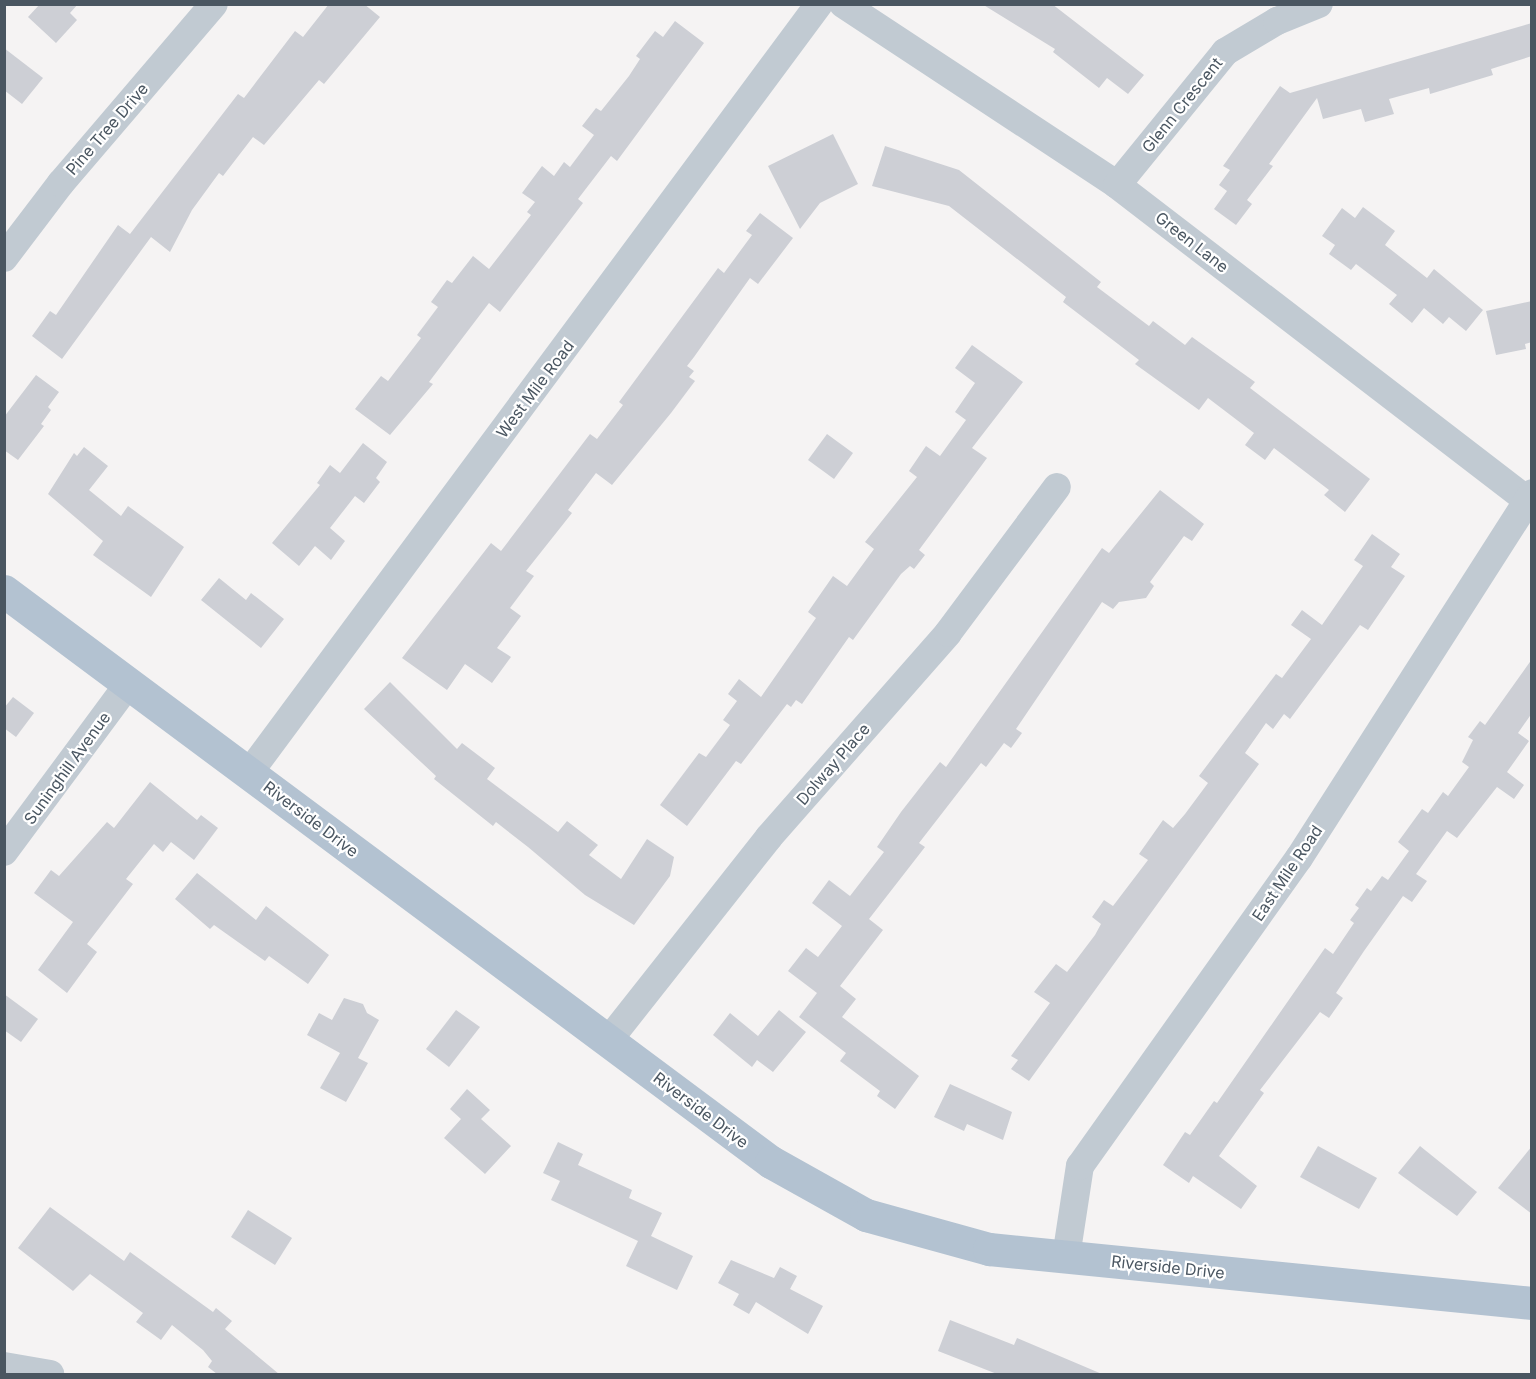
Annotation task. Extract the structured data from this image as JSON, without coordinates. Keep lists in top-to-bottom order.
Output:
{
  "streets": {
    "main road": ["Riverside Drive"],
    "street": [
      "Glenn Crescent",
      "Pine Tree Drive",
      "Green Lane",
      "West Mile Road",
      "Dolway Place",
      "Suninghill Avenue",
      "East Mile Road"
    ]
  },
  "crossings": [
    ["Glenn Crescent", "Green Lane"],
    ["Green Lane", "East Mile Road"],
    ["West Mile Road", "Riverside Drive"],
    ["Dolway Place", "Riverside Drive"],
    ["Suninghill Avenue", "Riverside Drive"],
    ["Riverside Drive", "East Mile Road"]
  ]
}
